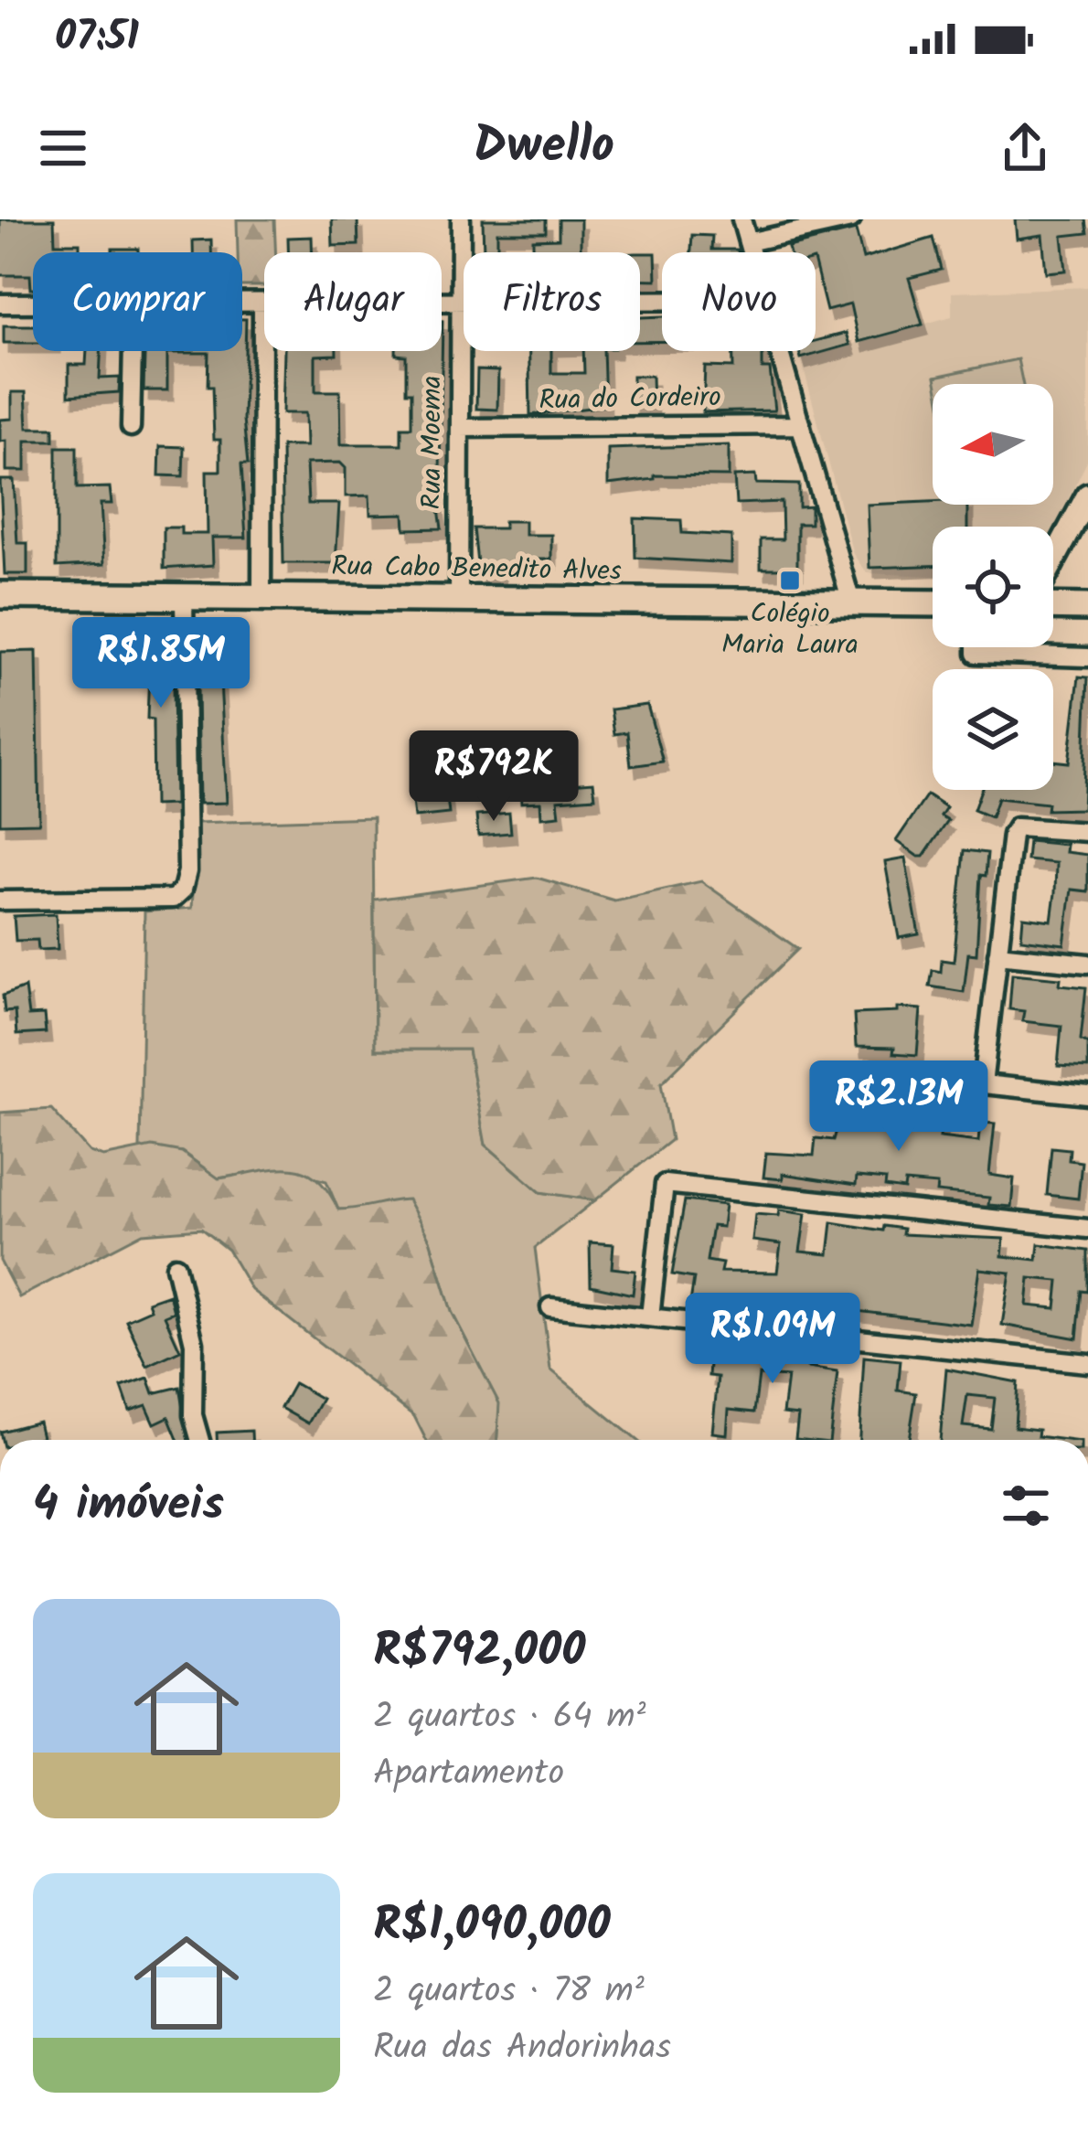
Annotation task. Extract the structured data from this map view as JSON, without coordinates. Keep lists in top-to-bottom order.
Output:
{
  "streets": {
    "main road": ["Rua Cabo Benedito Alves"],
    "street": ["Rua do Cordeiro", "Rua Moema"]
  },
  "crossings": [
    ["Rua do Cordeiro", "Rua Moema"],
    ["Rua Moema", "Rua Cabo Benedito Alves"]
  ],
  "places": {
    "transit": ["Colégio Maria Laura"]
  },
  "north": "left",
  "page": {
    "status": "07:51",
    "header": "Dwello",
    "chip": [
      "Comprar",
      "Alugar",
      "Filtros",
      "Novo"
    ],
    "price": [
      "R$1.85M",
      "R$792K",
      "R$2.13M",
      "R$1.09M"
    ],
    "heading": "4 imóveis",
    "list": [
      {
        "name": "R$792,000",
        "note": "2 quartos · 64 m² · Apartamento"
      },
      {
        "name": "R$1,090,000",
        "note": "2 quartos · 78 m² · Rua das Andorinhas"
      }
    ]
  }
}
